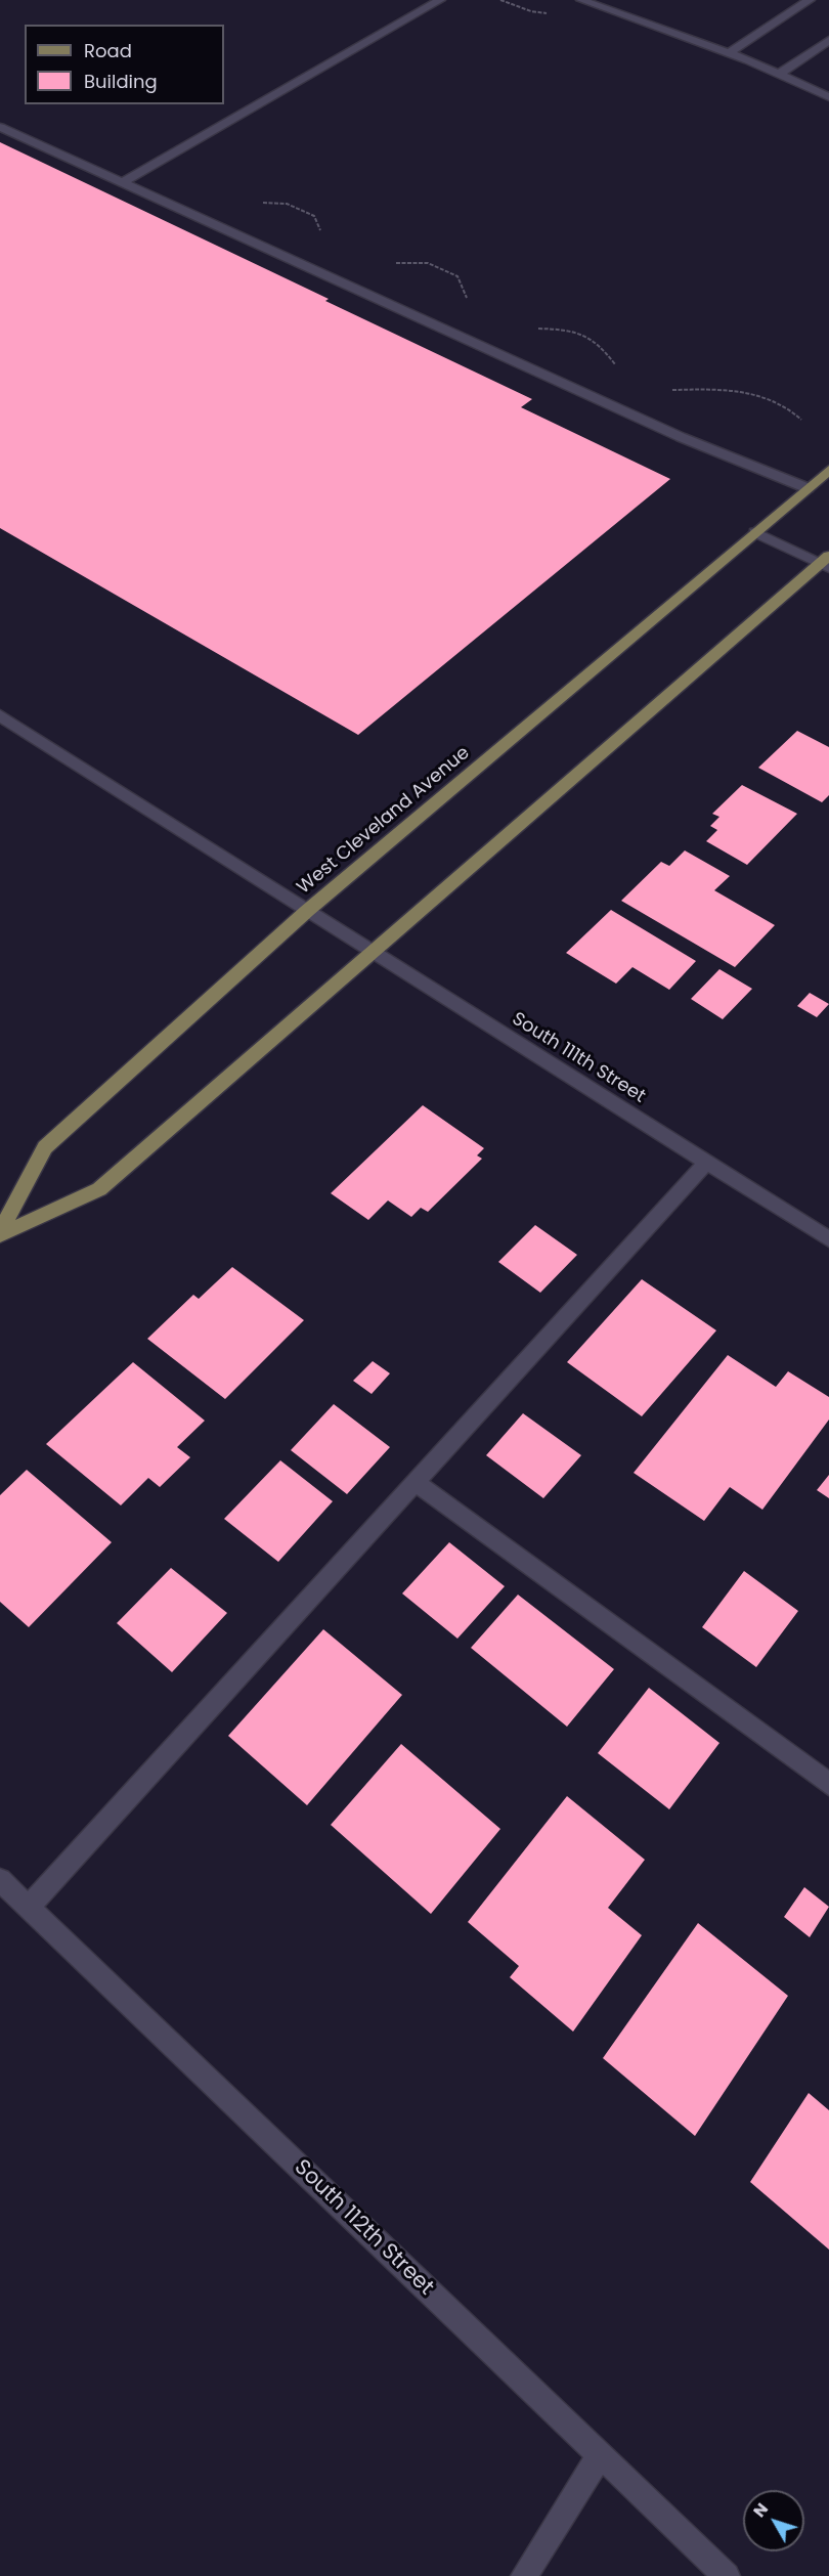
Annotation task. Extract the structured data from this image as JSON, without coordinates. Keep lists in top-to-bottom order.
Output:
{
  "streets": {
    "main road": ["West Cleveland Avenue"],
    "street": ["South 111th Street", "South 112th Street"]
  },
  "crossings": [
    ["West Cleveland Avenue", "South 111th Street"]
  ],
  "legend": ["Road", "Building"],
  "north": "top left"
}
